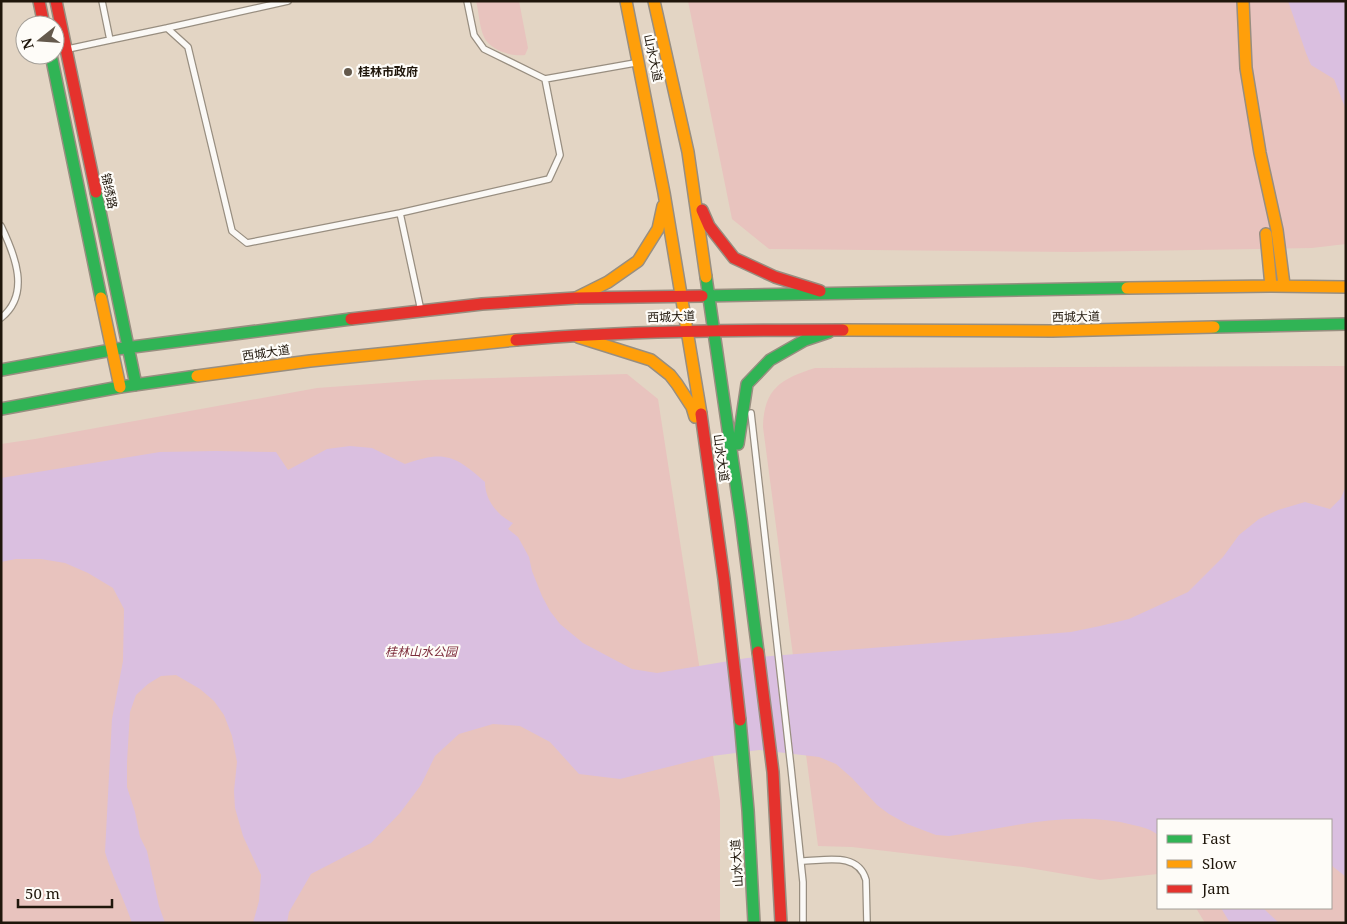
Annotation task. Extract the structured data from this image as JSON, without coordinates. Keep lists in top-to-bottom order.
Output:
{
  "streets": {
    "main road": ["山水大道", "锦绣路", "西城大道"]
  },
  "crossings": [
    ["山水大道", "西城大道"],
    ["锦绣路", "西城大道"]
  ],
  "parks": ["桂林山水公园"],
  "places": ["桂林市政府"],
  "legend": ["Fast", "Slow", "Jam"],
  "scale_bar": "50 m",
  "north": "left"
}
